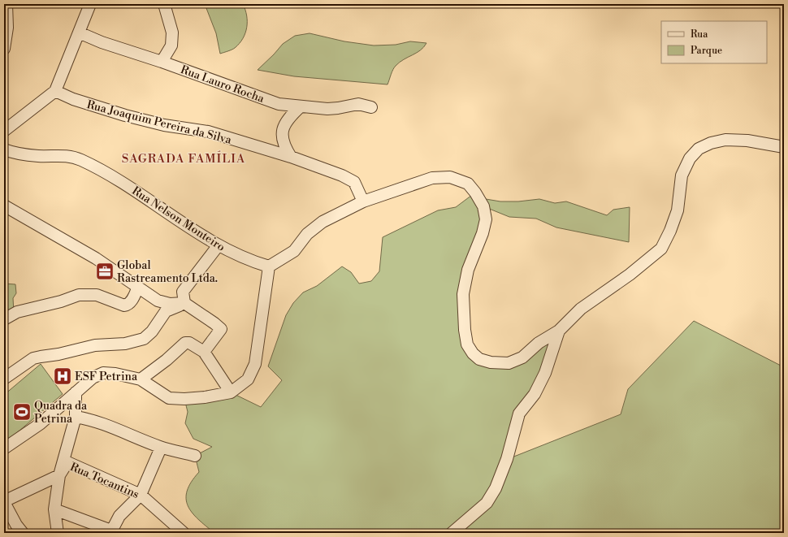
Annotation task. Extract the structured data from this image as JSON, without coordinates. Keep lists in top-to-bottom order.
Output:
{
  "streets": {
    "street": [
      "Rua Lauro Rocha",
      "Rua Joaquim Pereira da Silva",
      "Rua Nelson Monteiro",
      "Rua Tocantins"
    ]
  },
  "districts": ["SAGRADA FAMÍLIA"],
  "places": {
    "office": ["Global Rastreamento Ltda."],
    "hospital": ["ESF Petrina"],
    "sports": ["Quadra da Petrina"]
  },
  "legend": ["Rua", "Parque"]
}
